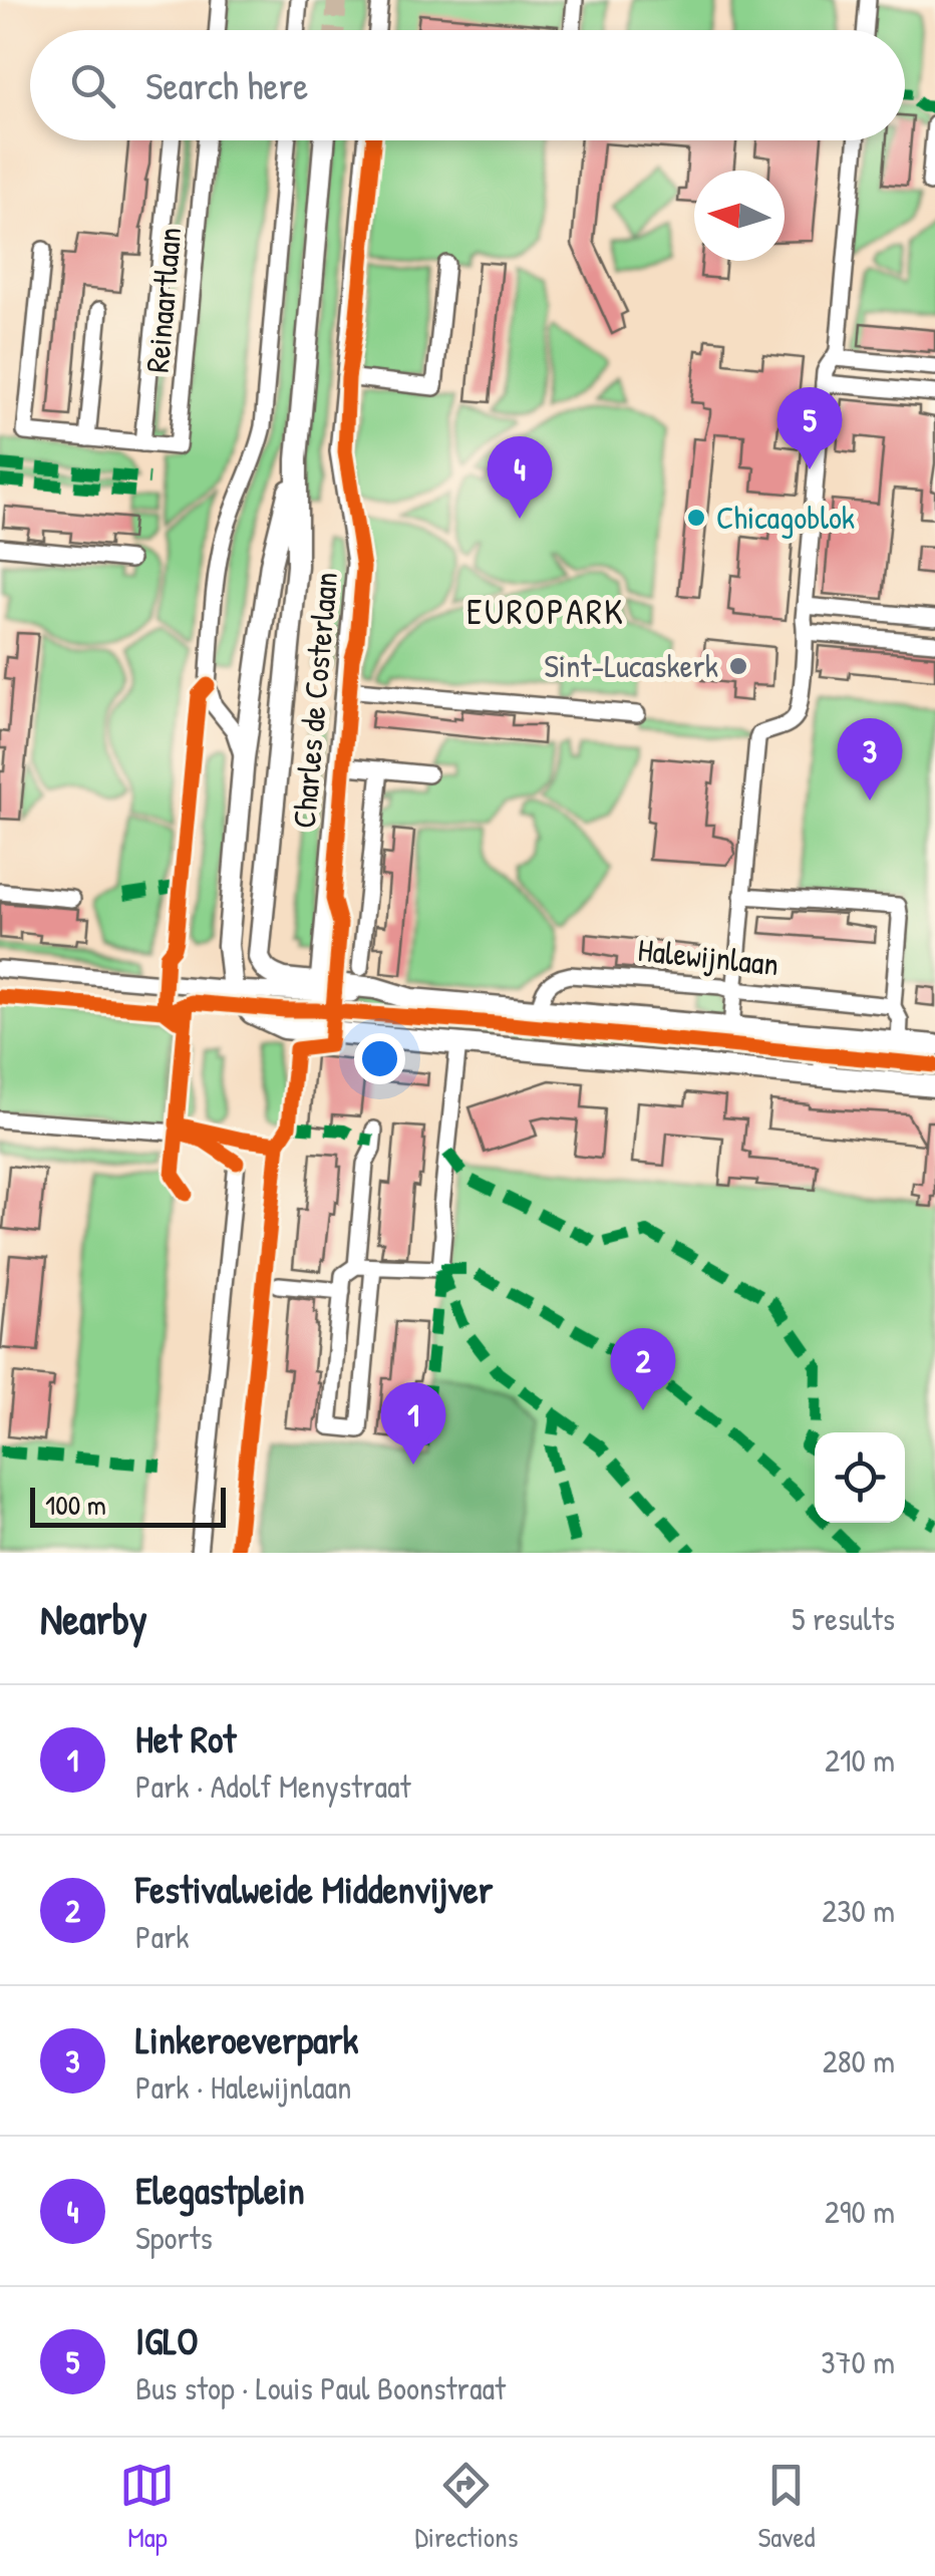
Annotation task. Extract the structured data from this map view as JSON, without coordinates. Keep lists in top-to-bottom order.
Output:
{
  "streets": {
    "main road": ["Charles de Costerlaan", "Halewijnlaan"],
    "street": ["Reinaartlaan"]
  },
  "crossings": [
    ["Charles de Costerlaan", "Halewijnlaan"]
  ],
  "districts": ["EUROPARK"],
  "places": ["Chicagoblok", "Sint-Lucaskerk"],
  "scale_bar": "100 m",
  "north": "left",
  "page": {
    "search": "Search here",
    "pins": [
      "5",
      "4",
      "3",
      "2",
      "1"
    ],
    "scale": "100 m",
    "heading": ["Nearby", "5 results"],
    "list": [
      {
        "mark": "1",
        "name": "Het Rot",
        "note": "Park · Adolf Menystraat",
        "value": "210 m"
      },
      {
        "mark": "2",
        "name": "Festivalweide Middenvijver",
        "note": "Park",
        "value": "230 m"
      },
      {
        "mark": "3",
        "name": "Linkeroeverpark",
        "note": "Park · Halewijnlaan",
        "value": "280 m"
      },
      {
        "mark": "4",
        "name": "Elegastplein",
        "note": "Sports",
        "value": "290 m"
      },
      {
        "mark": "5",
        "name": "IGLO",
        "note": "Bus stop · Louis Paul Boonstraat",
        "value": "370 m"
      }
    ],
    "nav": ["Map", "Directions", "Saved"]
  }
}
